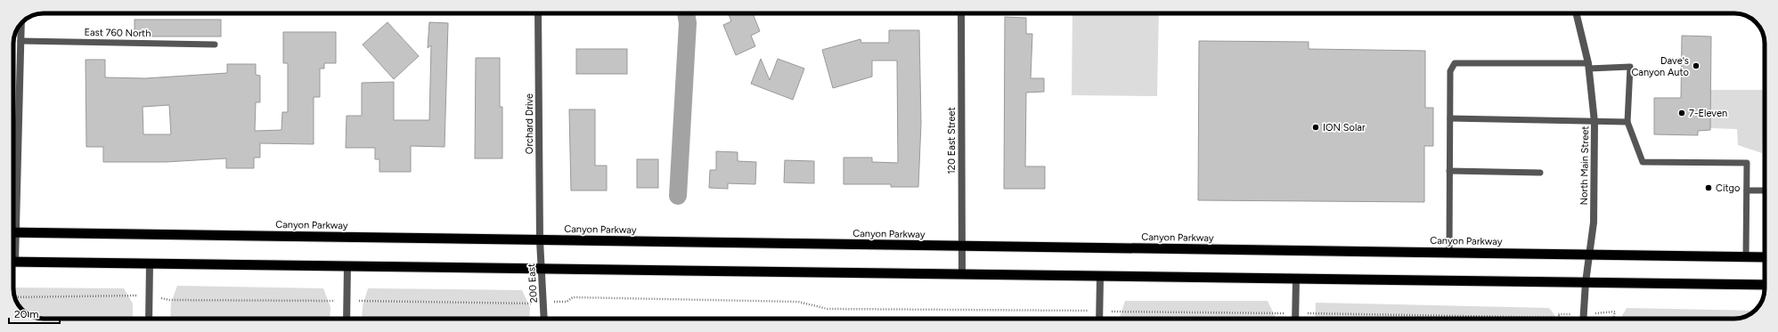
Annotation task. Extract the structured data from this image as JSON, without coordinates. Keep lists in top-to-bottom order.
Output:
{
  "streets": {
    "highway": ["Canyon Parkway"],
    "street": [
      "Orchard Drive",
      "120 East Street",
      "North Main Street",
      "200 East"
    ],
    "lane": ["East 760 North"]
  },
  "crossings": [
    ["Orchard Drive", "Canyon Parkway"],
    ["Orchard Drive", "200 East"],
    ["120 East Street", "Canyon Parkway"],
    ["North Main Street", "Canyon Parkway"],
    ["Canyon Parkway", "200 East"]
  ],
  "places": [
    "Dave's Canyon Auto",
    "7-Eleven",
    "ION Solar",
    "Citgo"
  ],
  "scale_bar": "20 m"
}
